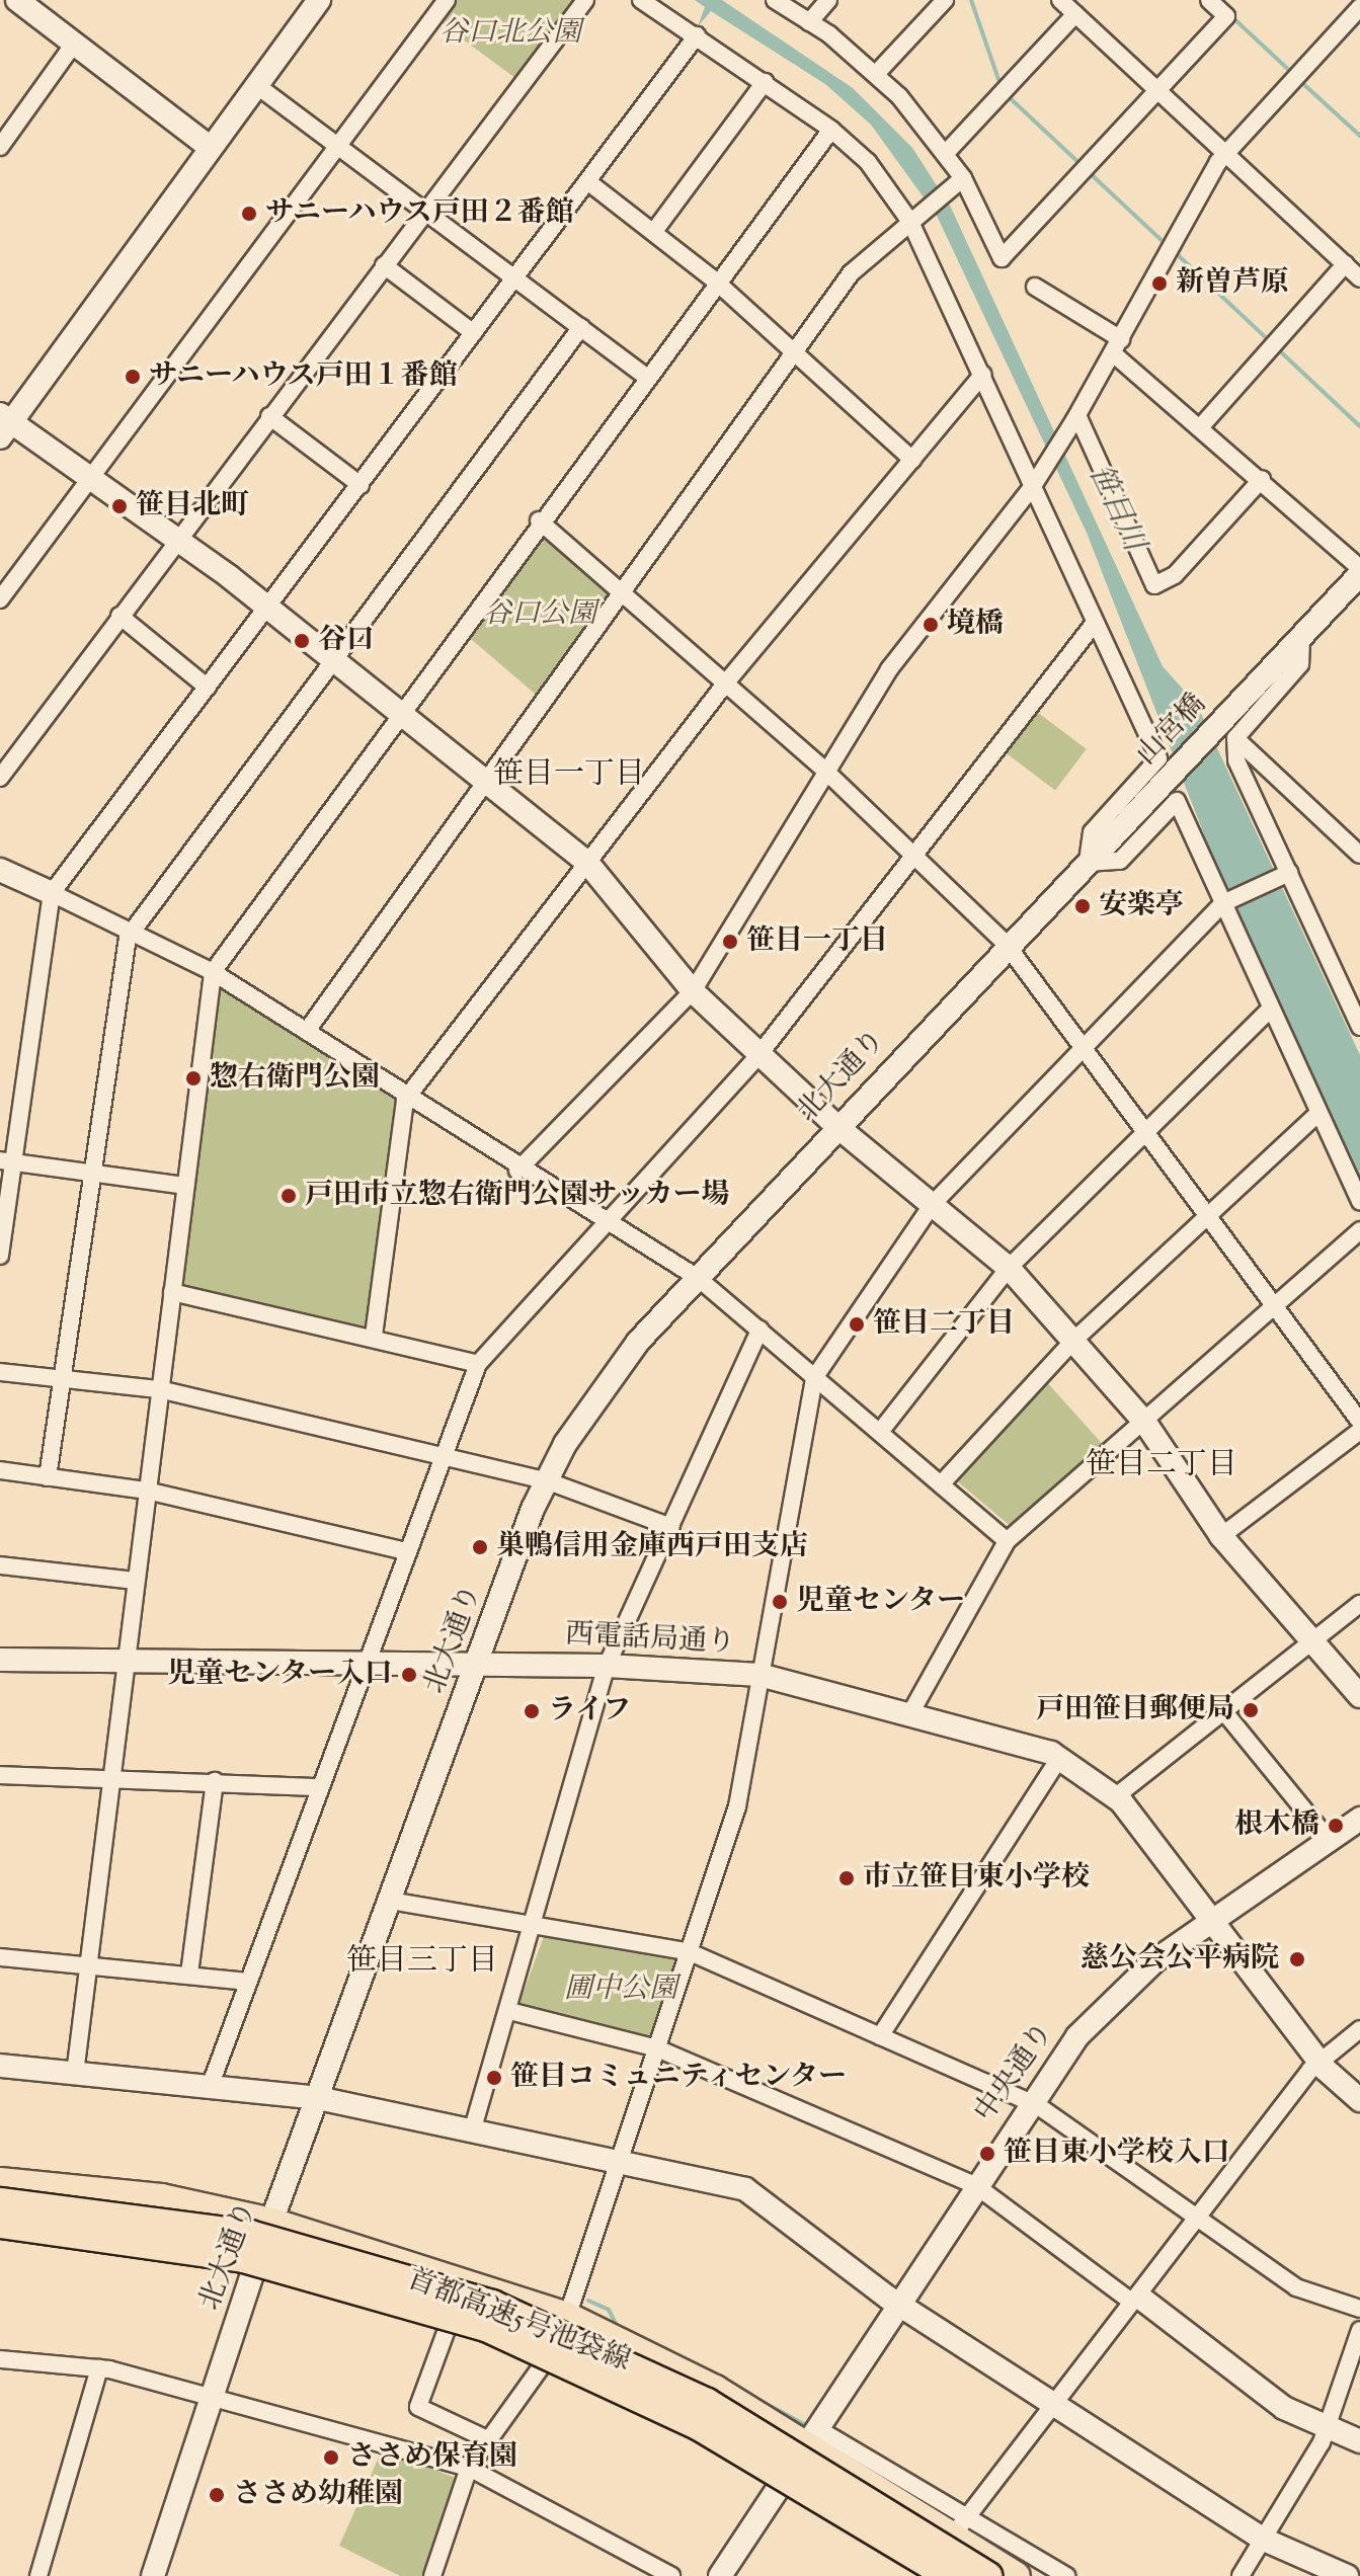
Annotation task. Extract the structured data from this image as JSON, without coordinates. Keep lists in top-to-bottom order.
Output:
{
  "streets": {
    "highway": ["首都高速5号池袋線"],
    "street": [
      "山宮橋",
      "北大通り",
      "西電話局通り",
      "中央通り"
    ]
  },
  "crossings": [
    ["山宮橋", "北大通り"],
    ["北大通り", "西電話局通り"],
    ["西電話局通り", "中央通り"]
  ],
  "districts": ["笹目一丁目", "笹目二丁目", "笹目三丁目"],
  "water": ["笹目川"],
  "parks": ["谷口北公園", "谷口公園", "圃中公園"],
  "places": [
    "サニーハウス戸田２番館",
    "新曽芦原",
    "サニーハウス戸田１番館",
    "笹目北町",
    "境橋",
    "谷口",
    "安楽亭",
    "笹目一丁目",
    "惣右衛門公園",
    "戸田市立惣右衛門公園サッカー場",
    "笹目二丁目",
    "巣鴨信用金庫西戸田支店",
    "児童センター",
    "児童センター入口",
    "戸田笹目郵便局",
    "ライフ",
    "根木橋",
    "市立笹目東小学校",
    "慈公会公平病院",
    "笹目コミュニティセンター",
    "笹目東小学校入口",
    "ささめ保育園",
    "ささめ幼稚園"
  ]
}
